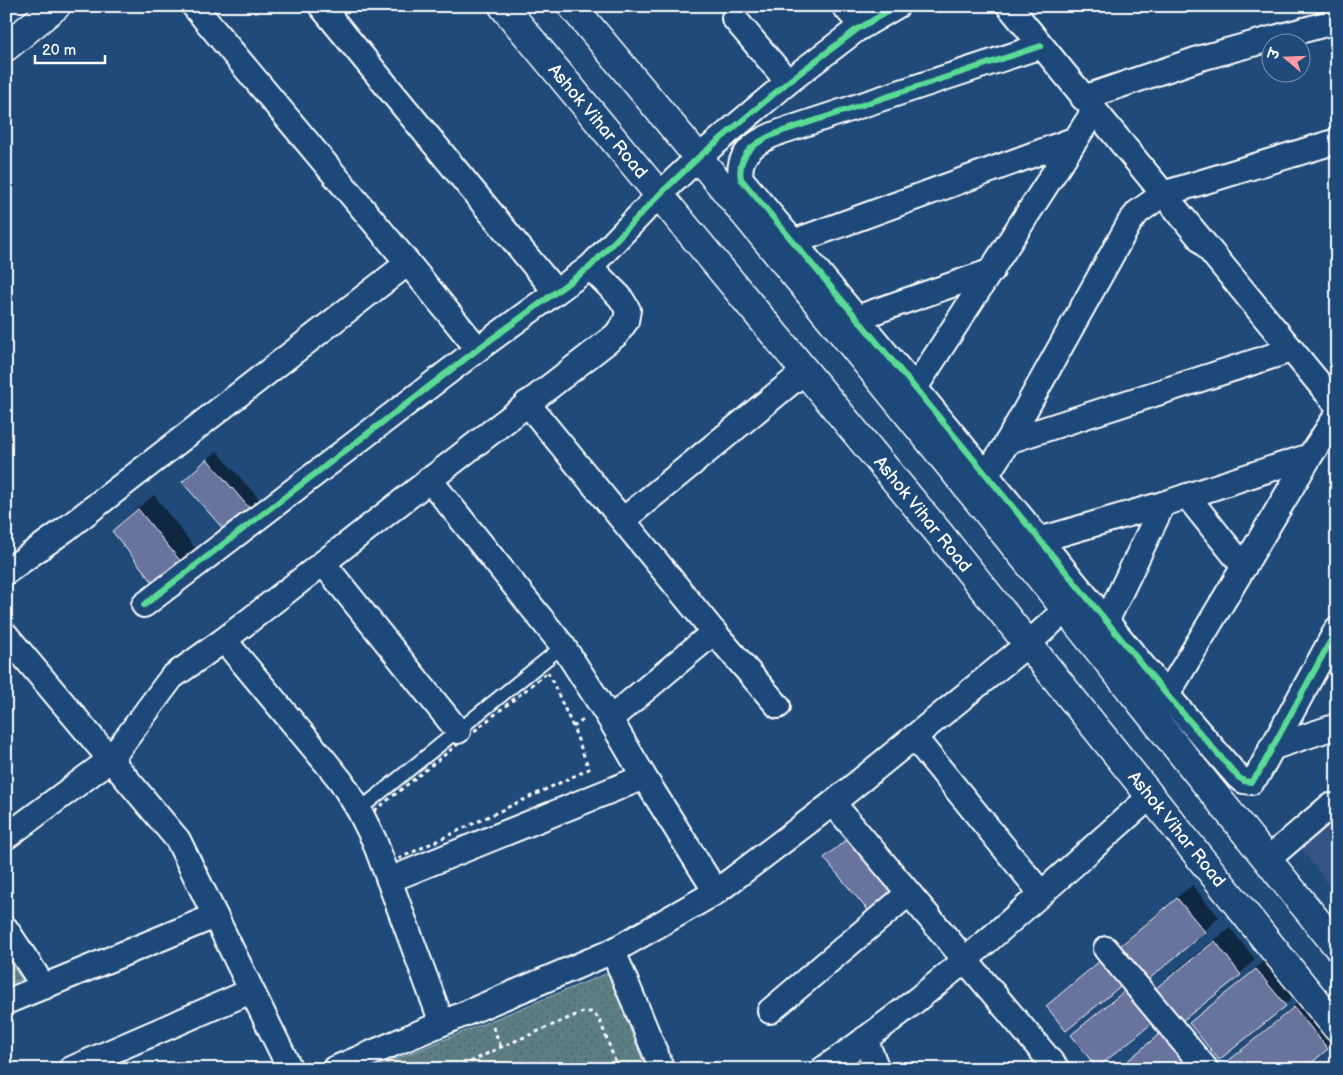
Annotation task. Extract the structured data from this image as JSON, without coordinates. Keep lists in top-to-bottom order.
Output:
{
  "streets": {
    "main road": ["Ashok Vihar Road"]
  },
  "scale_bar": "20 m",
  "north": "left"
}
